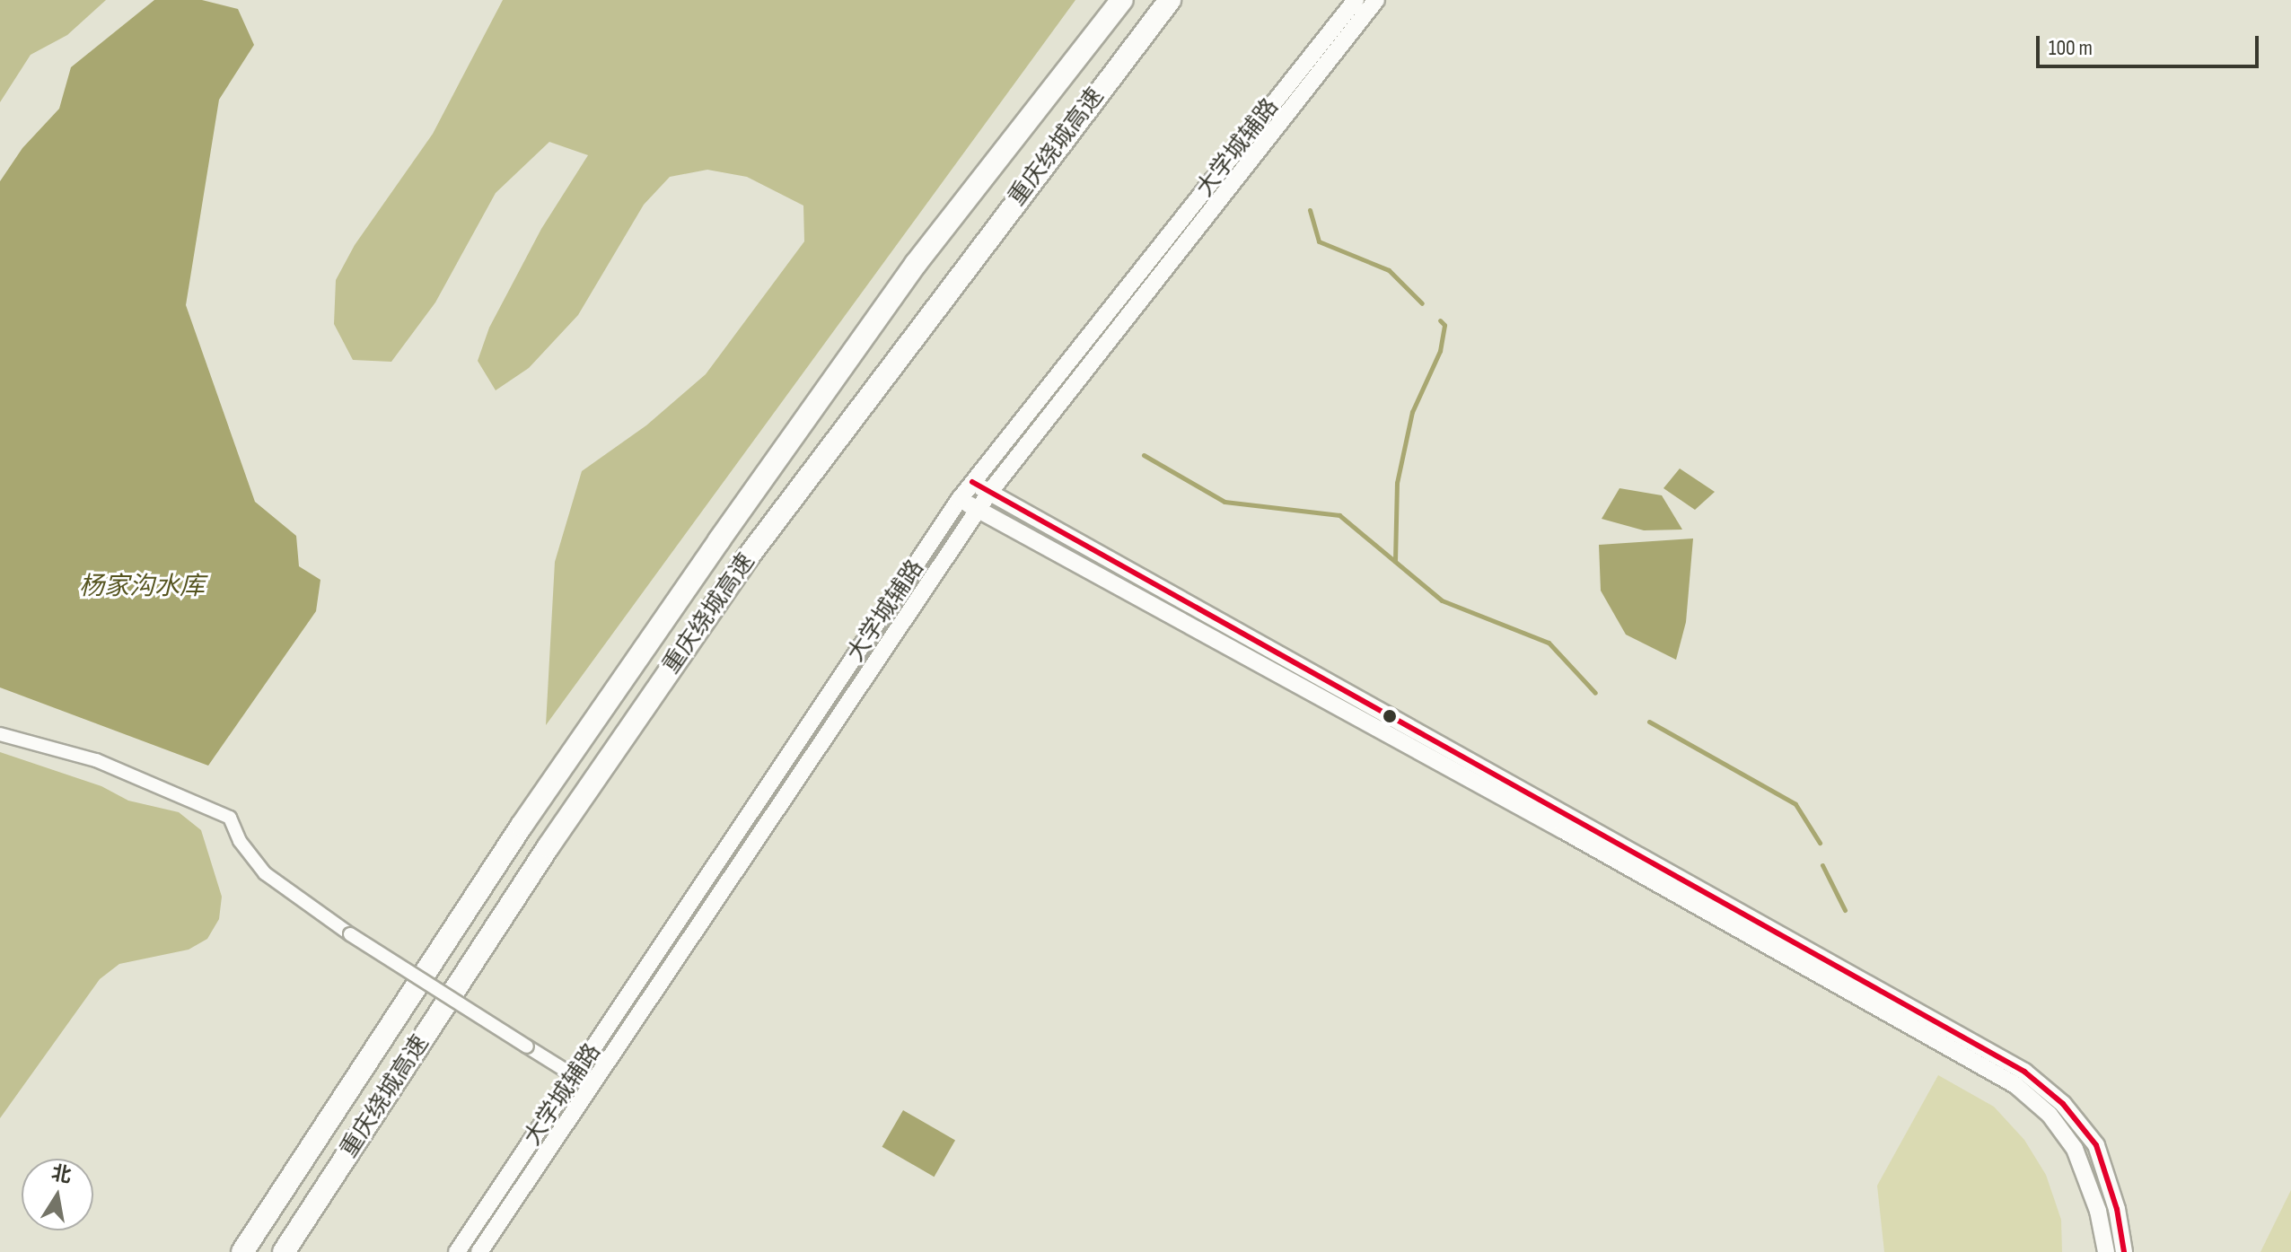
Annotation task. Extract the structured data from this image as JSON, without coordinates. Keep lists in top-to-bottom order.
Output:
{
  "streets": {
    "highway": ["重庆绕城高速"],
    "street": ["大学城辅路"]
  },
  "water": ["杨家沟水库"],
  "scale_bar": "100 m",
  "north": "top"
}
